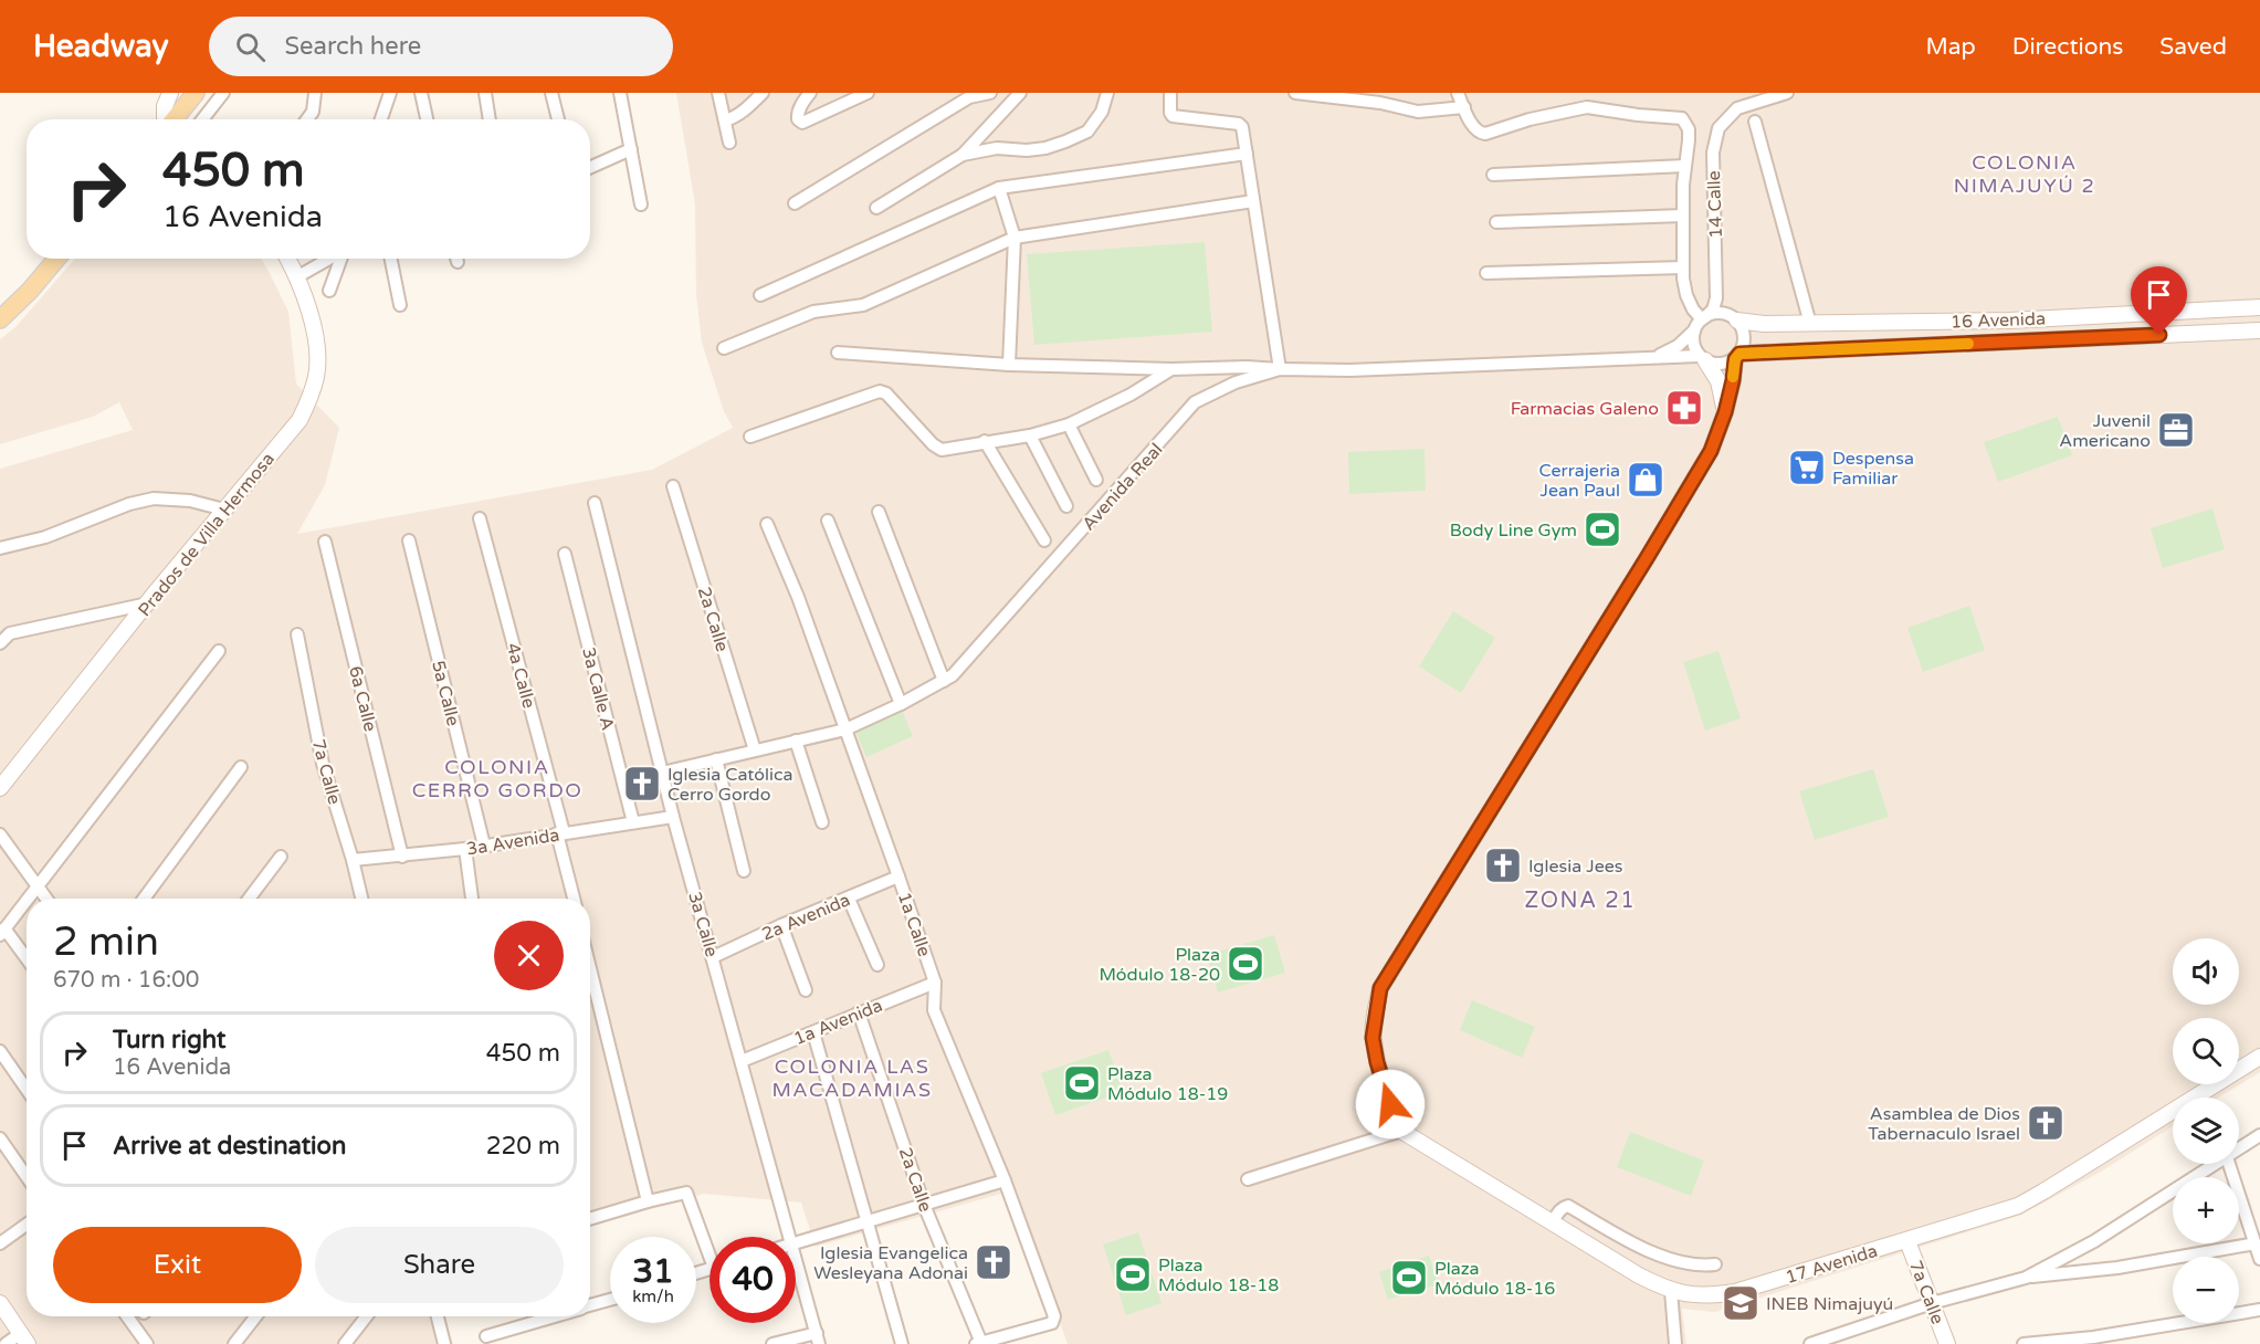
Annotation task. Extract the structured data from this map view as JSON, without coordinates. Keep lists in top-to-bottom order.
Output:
{
  "streets": {
    "street": [
      "14 Calle",
      "16 Avenida",
      "Avenida Real",
      "Prados de Villa Hermosa",
      "2a Calle",
      "4a Calle",
      "3a Calle A",
      "5a Calle",
      "6a Calle",
      "7a Calle",
      "3a Avenida",
      "2a Avenida",
      "3a Calle",
      "1a Calle",
      "1a Avenida",
      "17 Avenida"
    ]
  },
  "crossings": [
    ["14 Calle", "16 Avenida"],
    ["14 Calle", "Avenida Real"],
    ["16 Avenida", "Avenida Real"],
    ["Avenida Real", "2a Calle"],
    ["Avenida Real", "3a Calle"],
    ["Avenida Real", "1a Calle"],
    ["2a Calle", "1a Calle"],
    ["2a Calle", "1a Avenida"],
    ["4a Calle", "3a Avenida"],
    ["3a Calle A", "3a Avenida"],
    ["5a Calle", "3a Avenida"],
    ["6a Calle", "3a Avenida"],
    ["7a Calle", "3a Avenida"],
    ["7a Calle", "17 Avenida"],
    ["3a Avenida", "3a Calle"],
    ["2a Avenida", "3a Calle"],
    ["2a Avenida", "1a Calle"],
    ["3a Calle", "1a Avenida"],
    ["1a Calle", "1a Avenida"]
  ],
  "districts": [
    "COLONIA NIMAJUYÚ 2",
    "COLONIA CERRO GORDO",
    "ZONA 21",
    "COLONIA LAS MACADAMIAS"
  ],
  "places": {
    "pharmacy": ["Farmacias Galeno"],
    "office": ["Juvenil Americano"],
    "supermarket": ["Despensa Familiar"],
    "shop": ["Cerrajeria Jean Paul"],
    "sports": [
      "Body Line Gym",
      "Plaza Módulo 18-20",
      "Plaza Módulo 18-19",
      "Plaza Módulo 18-18",
      "Plaza Módulo 18-16"
    ],
    "church": [
      "Iglesia Católica Cerro Gordo",
      "Iglesia Jees",
      "Asamblea de Dios Tabernaculo Israel",
      "Iglesia Evangelica Wesleyana Adonai"
    ],
    "school or university": ["INEB Nimajuyú"]
  },
  "page": {
    "header": "Headway",
    "search": "Search here",
    "nav": ["Map", "Directions", "Saved"],
    "turn": ["450 m", "16 Avenida"],
    "heading": ["2 min", "670 m · 16:00"],
    "map_buttons": ["+", "−"],
    "list": [
      {
        "name": "Turn right",
        "note": "16 Avenida",
        "value": "450 m"
      },
      {
        "name": "Arrive at destination",
        "value": "220 m"
      }
    ],
    "buttons": ["Exit", "Share"],
    "speed": "31 km/h",
    "limit": "40"
  }
}
